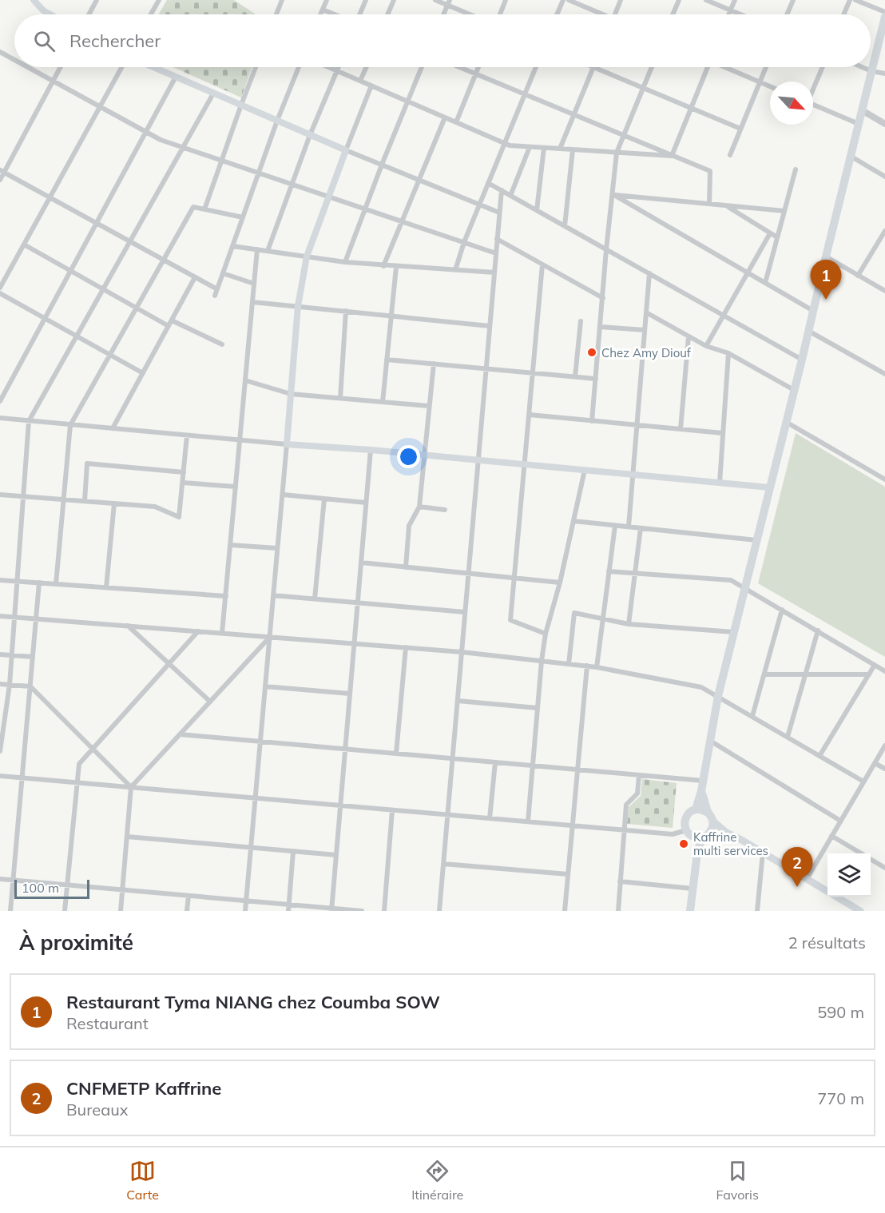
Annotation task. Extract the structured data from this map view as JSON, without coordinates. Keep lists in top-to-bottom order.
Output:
{
  "places": ["Chez Amy Diouf", "Kaffrine multi services"],
  "scale_bar": "100 m",
  "north": "bottom right",
  "page": {
    "search": "Rechercher",
    "pins": ["1", "2"],
    "scale": "100 m",
    "heading": ["À proximité", "2 résultats"],
    "list": [
      {
        "mark": "1",
        "name": "Restaurant Tyma NIANG chez Coumba SOW",
        "note": "Restaurant",
        "value": "590 m"
      },
      {
        "mark": "2",
        "name": "CNFMETP Kaffrine",
        "note": "Bureaux",
        "value": "770 m"
      }
    ],
    "nav": ["Carte", "Itinéraire", "Favoris"]
  }
}
